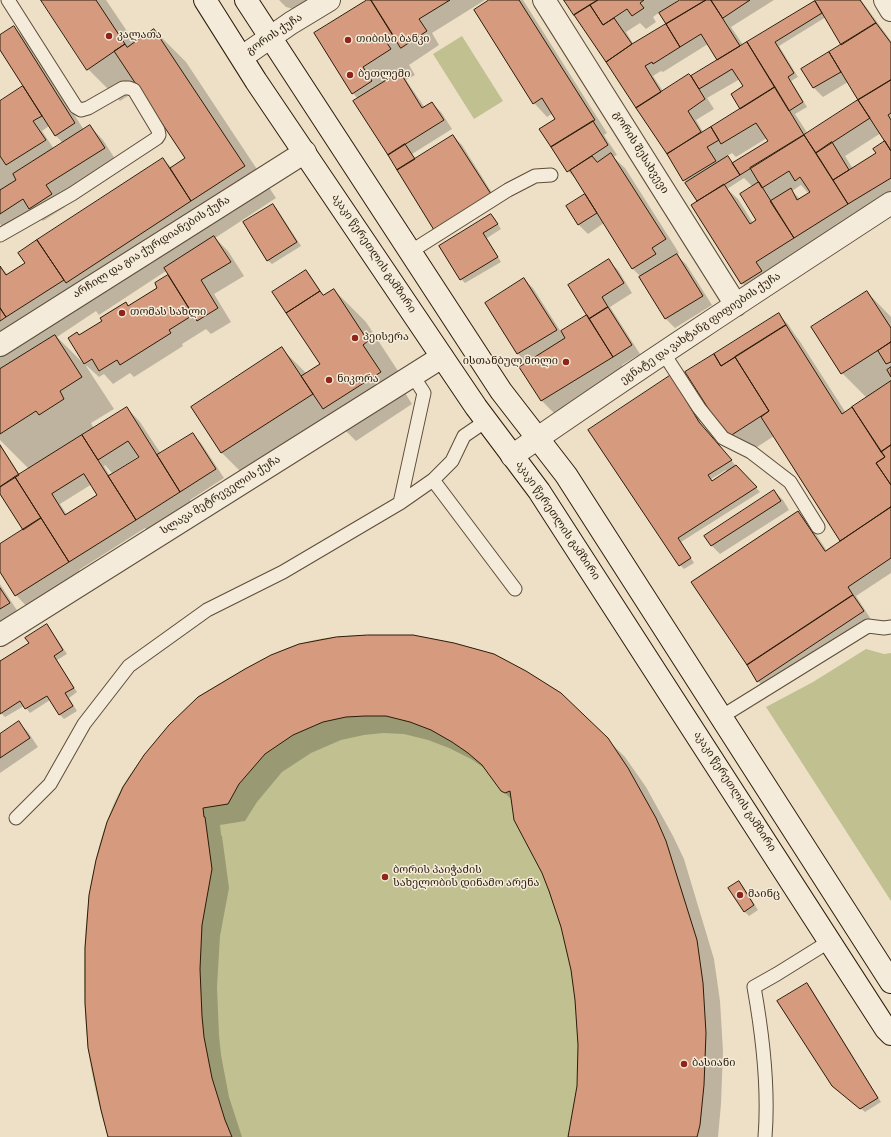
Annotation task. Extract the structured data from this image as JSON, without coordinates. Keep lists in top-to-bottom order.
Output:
{
  "streets": {
    "main road": [
      "გორის ქუჩა",
      "გორის შესახვევი",
      "არჩილ და გია ქურდიანების ქუჩა",
      "აკაკი წერეთლის გამზირი",
      "ეგნატე და ვახტანგ ფიფიების ქუჩა",
      "სლავა მეტრეველის ქუჩა"
    ]
  },
  "crossings": [
    ["გორის ქუჩა", "აკაკი წერეთლის გამზირი"],
    ["გორის შესახვევი", "ეგნატე და ვახტანგ ფიფიების ქუჩა"],
    ["არჩილ და გია ქურდიანების ქუჩა", "აკაკი წერეთლის გამზირი"],
    ["აკაკი წერეთლის გამზირი", "ეგნატე და ვახტანგ ფიფიების ქუჩა"],
    ["აკაკი წერეთლის გამზირი", "სლავა მეტრეველის ქუჩა"]
  ],
  "places": [
    "კალათა",
    "თიბისი ბანკი",
    "ბეთლემი",
    "თომას სახლი",
    "პეისერა",
    "ისთანბულ მოლი",
    "ნიკორა",
    "ბორის პაიჭაძის სახელობის დინამო არენა",
    "მაინც",
    "ბასიანი"
  ]
}
